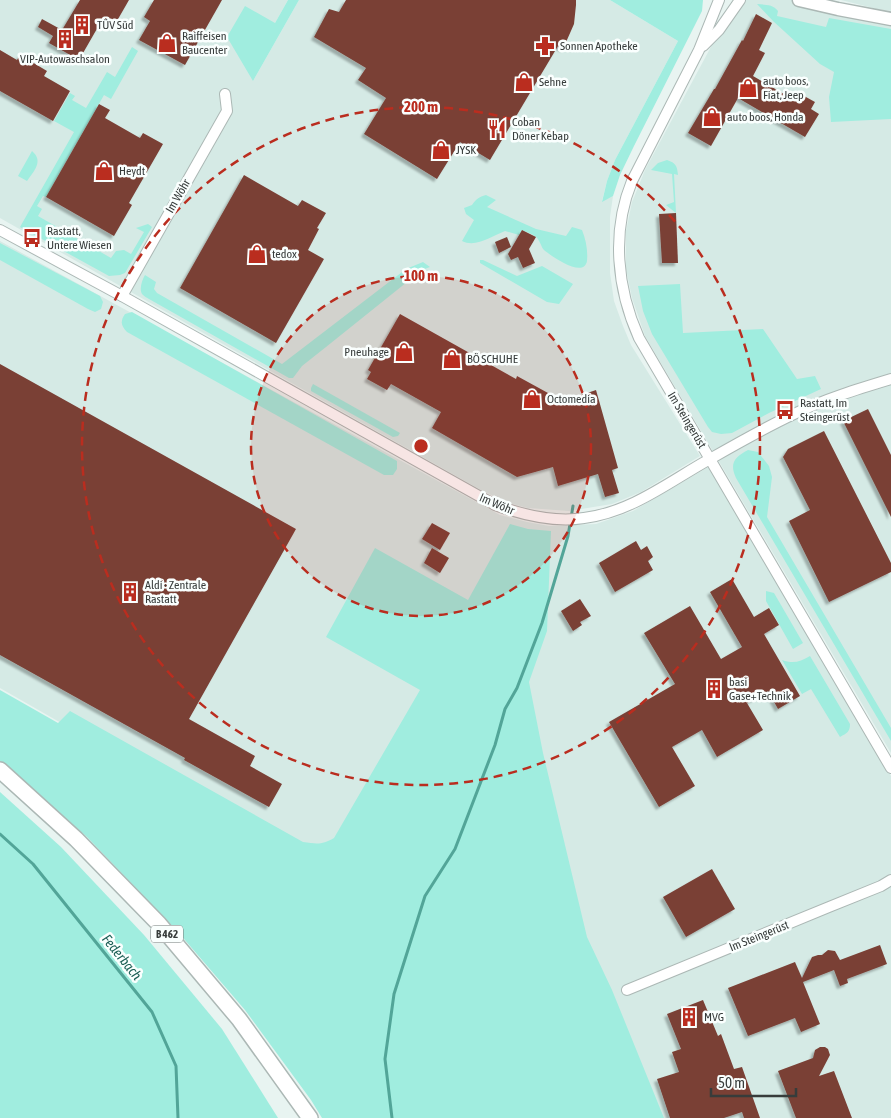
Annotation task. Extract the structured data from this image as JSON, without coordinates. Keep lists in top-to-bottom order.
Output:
{
  "streets": {
    "main road": ["B 462"],
    "street": ["Im Wöhr", "Im Steingerüst"]
  },
  "crossings": [
    ["Im Wöhr", "Im Steingerüst"]
  ],
  "water": ["Federbach"],
  "places": {
    "building": [
      "TÜV Süd",
      "VIP-Autowaschsalon",
      "Aldi - Zentrale Rastatt",
      "basi Gase+Technik",
      "MVG"
    ],
    "shop": [
      "Raiffeisen Baucenter",
      "Sehne",
      "auto boos, Fiat, Jeep",
      "auto boos, Honda",
      "JYSK",
      "Heydt",
      "tedox",
      "Pneuhage",
      "BÖ SCHUHE",
      "Octomedia"
    ],
    "pharmacy": ["Sonnen Apotheke"],
    "restaurant": ["Coban Döner Kebap"],
    "bus stop": ["Rastatt, Untere Wiesen", "Rastatt, Im Steingerüst"]
  },
  "scale_bar": "50 m",
  "rings": ["200 m", "100 m"]
}
